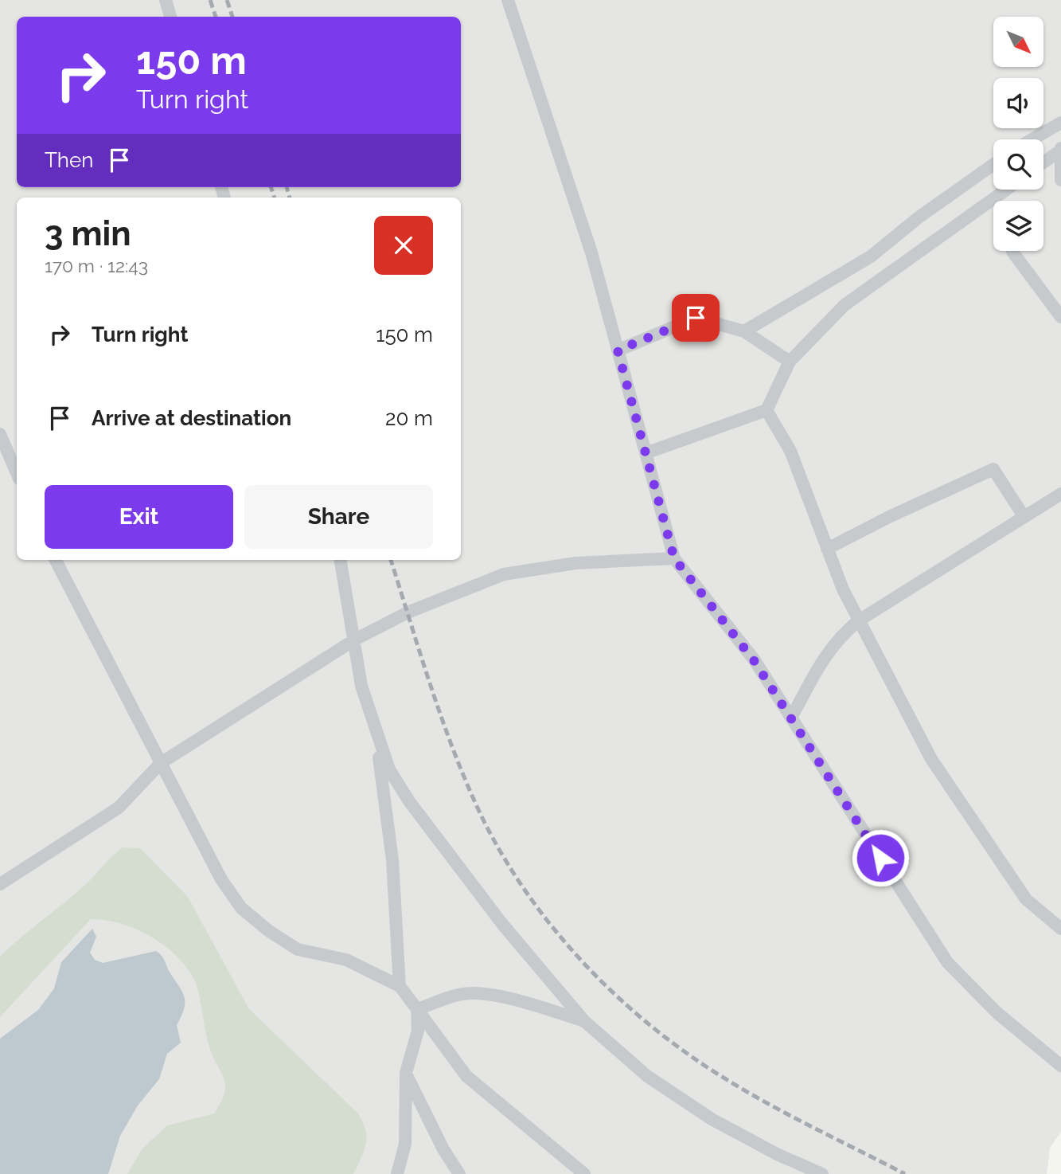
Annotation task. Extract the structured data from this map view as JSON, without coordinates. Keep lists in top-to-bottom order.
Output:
{
  "north": "bottom right",
  "page": {
    "turn": ["150 m", "Turn right"],
    "then": "Then",
    "heading": ["3 min", "170 m · 12:43"],
    "list": [
      {
        "name": "Turn right",
        "value": "150 m"
      },
      {
        "name": "Arrive at destination",
        "value": "20 m"
      }
    ],
    "buttons": ["Exit", "Share"]
  }
}
